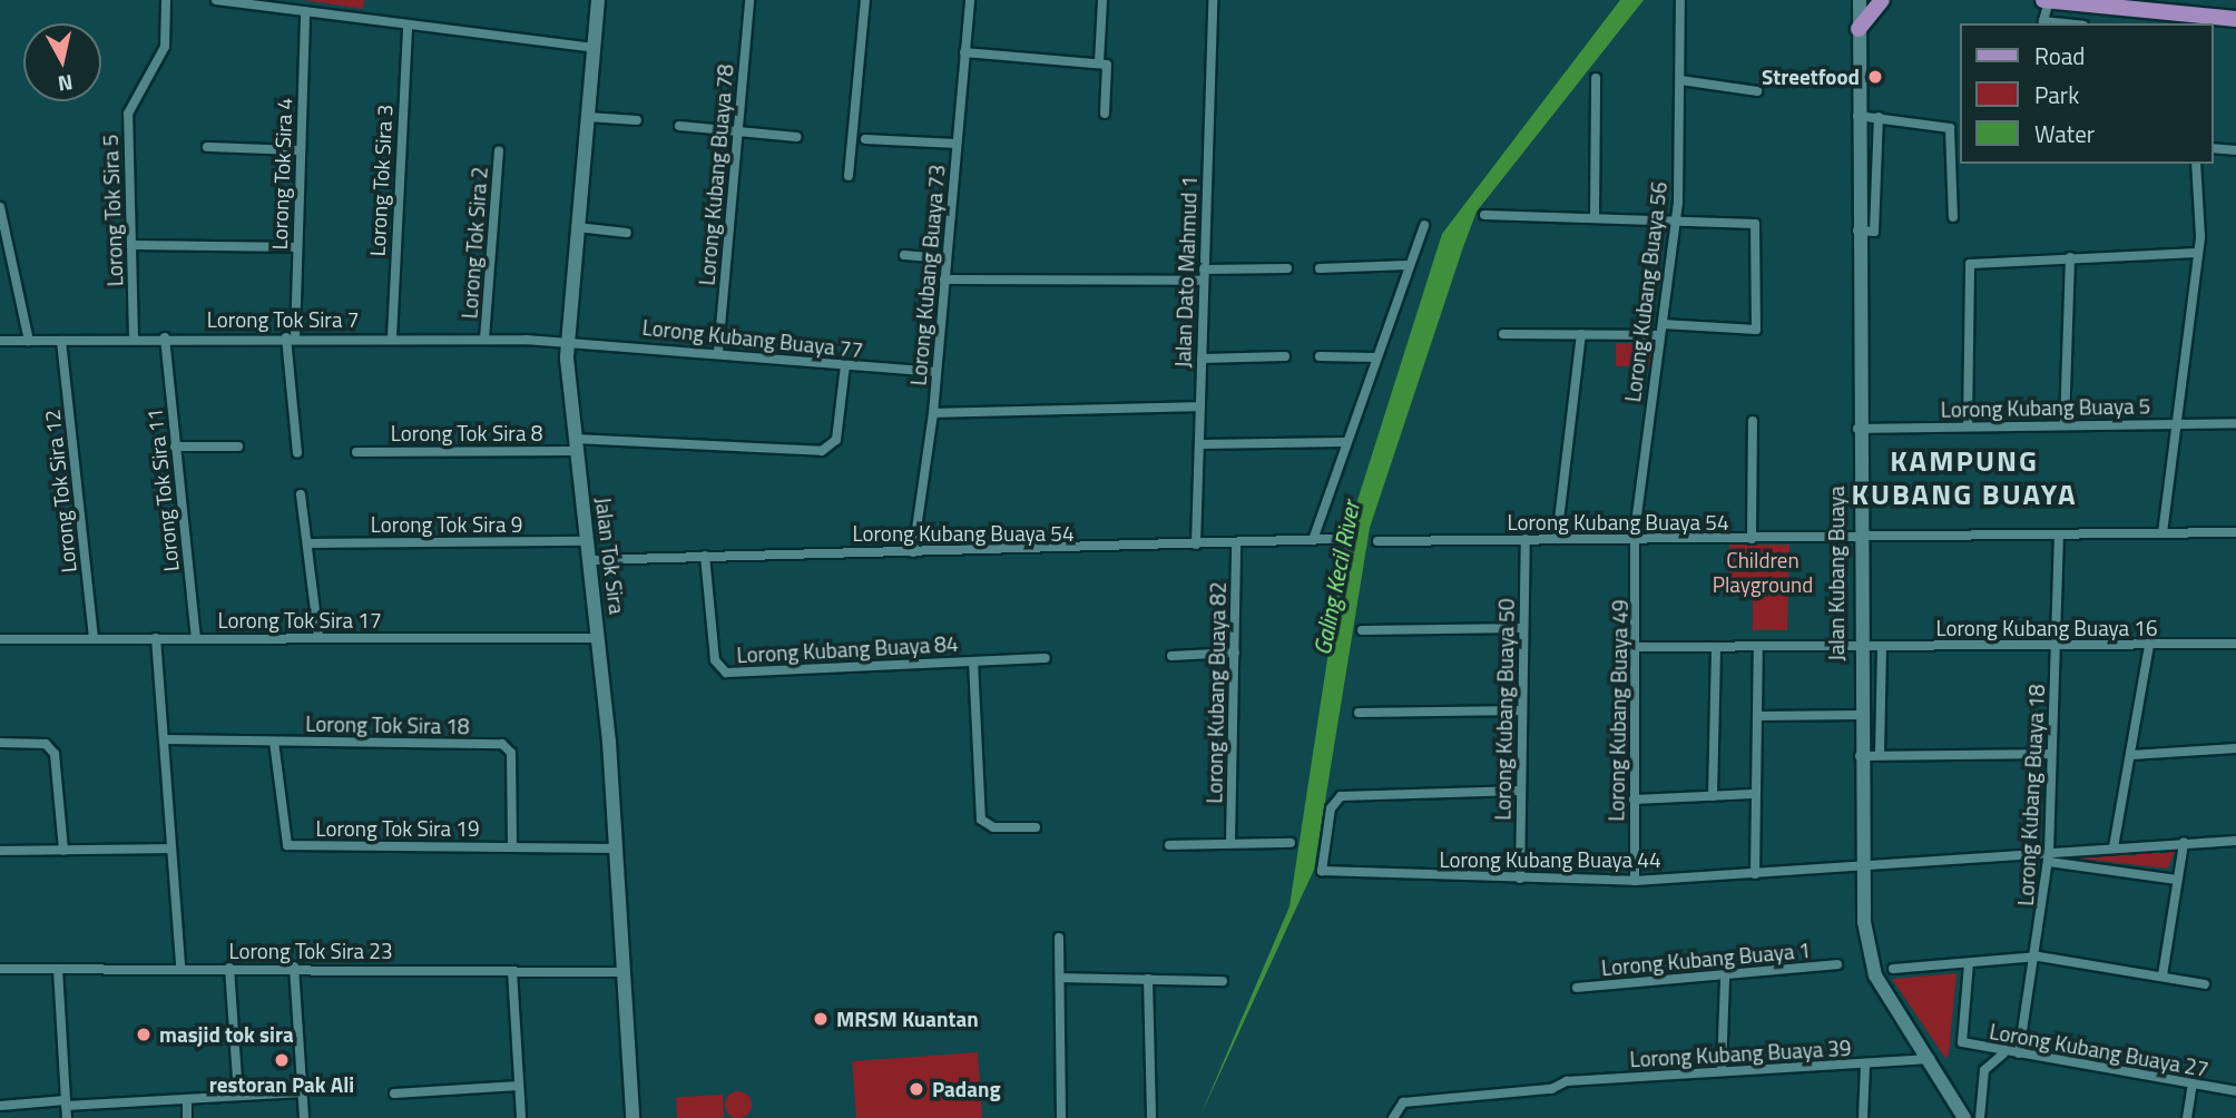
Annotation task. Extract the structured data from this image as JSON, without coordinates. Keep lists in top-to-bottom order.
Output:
{
  "streets": {
    "street": [
      "Lorong Tok Sira 4",
      "Lorong Kubang Buaya 78",
      "Lorong Tok Sira 3",
      "Lorong Tok Sira 5",
      "Lorong Tok Sira 2",
      "Jalan Dato Mahmud 1",
      "Lorong Kubang Buaya 73",
      "Lorong Kubang Buaya 56",
      "Lorong Tok Sira 7",
      "Lorong Kubang Buaya 77",
      "Lorong Kubang Buaya 5",
      "Lorong Tok Sira 8",
      "Lorong Tok Sira 11",
      "Lorong Tok Sira 12",
      "Lorong Kubang Buaya 54",
      "Lorong Tok Sira 9",
      "Jalan Tok Sira",
      "Jalan Kubang Buaya",
      "Lorong Tok Sira 17",
      "Lorong Kubang Buaya 16",
      "Lorong Kubang Buaya 84",
      "Lorong Kubang Buaya 82",
      "Lorong Kubang Buaya 50",
      "Lorong Kubang Buaya 49",
      "Lorong Tok Sira 18",
      "Lorong Kubang Buaya 18",
      "Lorong Tok Sira 19",
      "Lorong Kubang Buaya 44",
      "Lorong Tok Sira 23",
      "Lorong Kubang Buaya 1",
      "Lorong Kubang Buaya 27",
      "Lorong Kubang Buaya 39"
    ]
  },
  "crossings": [
    ["Lorong Tok Sira 4", "Lorong Tok Sira 7"],
    ["Lorong Kubang Buaya 78", "Lorong Kubang Buaya 77"],
    ["Lorong Tok Sira 3", "Lorong Tok Sira 7"],
    ["Lorong Tok Sira 5", "Lorong Tok Sira 7"],
    ["Lorong Tok Sira 2", "Lorong Tok Sira 7"],
    ["Jalan Dato Mahmud 1", "Lorong Kubang Buaya 54"],
    ["Lorong Kubang Buaya 73", "Lorong Kubang Buaya 77"],
    ["Lorong Kubang Buaya 73", "Lorong Kubang Buaya 54"],
    ["Lorong Kubang Buaya 56", "Lorong Kubang Buaya 54"],
    ["Lorong Kubang Buaya 56", "Lorong Kubang Buaya 49"],
    ["Lorong Tok Sira 7", "Lorong Kubang Buaya 77"],
    ["Lorong Tok Sira 7", "Lorong Tok Sira 11"],
    ["Lorong Tok Sira 7", "Lorong Tok Sira 12"],
    ["Lorong Tok Sira 7", "Jalan Tok Sira"],
    ["Lorong Kubang Buaya 77", "Lorong Tok Sira 8"],
    ["Lorong Kubang Buaya 77", "Jalan Tok Sira"],
    ["Lorong Kubang Buaya 5", "Jalan Kubang Buaya"],
    ["Lorong Tok Sira 8", "Jalan Tok Sira"],
    ["Lorong Tok Sira 11", "Lorong Tok Sira 17"],
    ["Lorong Tok Sira 12", "Lorong Tok Sira 17"],
    ["Lorong Kubang Buaya 54", "Jalan Tok Sira"],
    ["Lorong Kubang Buaya 54", "Jalan Kubang Buaya"],
    ["Lorong Kubang Buaya 54", "Lorong Kubang Buaya 84"],
    ["Lorong Kubang Buaya 54", "Lorong Kubang Buaya 82"],
    ["Lorong Kubang Buaya 54", "Lorong Kubang Buaya 50"],
    ["Lorong Kubang Buaya 54", "Lorong Kubang Buaya 49"],
    ["Lorong Kubang Buaya 54", "Lorong Kubang Buaya 18"],
    ["Lorong Tok Sira 9", "Jalan Tok Sira"],
    ["Jalan Tok Sira", "Lorong Tok Sira 17"],
    ["Jalan Tok Sira", "Lorong Tok Sira 19"],
    ["Jalan Tok Sira", "Lorong Tok Sira 23"],
    ["Jalan Kubang Buaya", "Lorong Kubang Buaya 16"],
    ["Jalan Kubang Buaya", "Lorong Kubang Buaya 44"],
    ["Jalan Kubang Buaya", "Lorong Kubang Buaya 39"],
    ["Lorong Kubang Buaya 16", "Lorong Kubang Buaya 49"],
    ["Lorong Kubang Buaya 16", "Lorong Kubang Buaya 18"],
    ["Lorong Kubang Buaya 50", "Lorong Kubang Buaya 44"],
    ["Lorong Kubang Buaya 49", "Lorong Kubang Buaya 44"],
    ["Lorong Tok Sira 18", "Lorong Tok Sira 19"],
    ["Lorong Kubang Buaya 18", "Lorong Kubang Buaya 44"],
    ["Lorong Kubang Buaya 18", "Lorong Kubang Buaya 27"]
  ],
  "districts": ["KAMPUNG KUBANG BUAYA"],
  "water": ["Galing Kecil River"],
  "parks": ["Children Playground"],
  "places": [
    "Streetfood",
    "MRSM Kuantan",
    "masjid tok sira",
    "restoran Pak Ali",
    "Padang"
  ],
  "legend": ["Road", "Park", "Water"],
  "north": "bottom"
}
